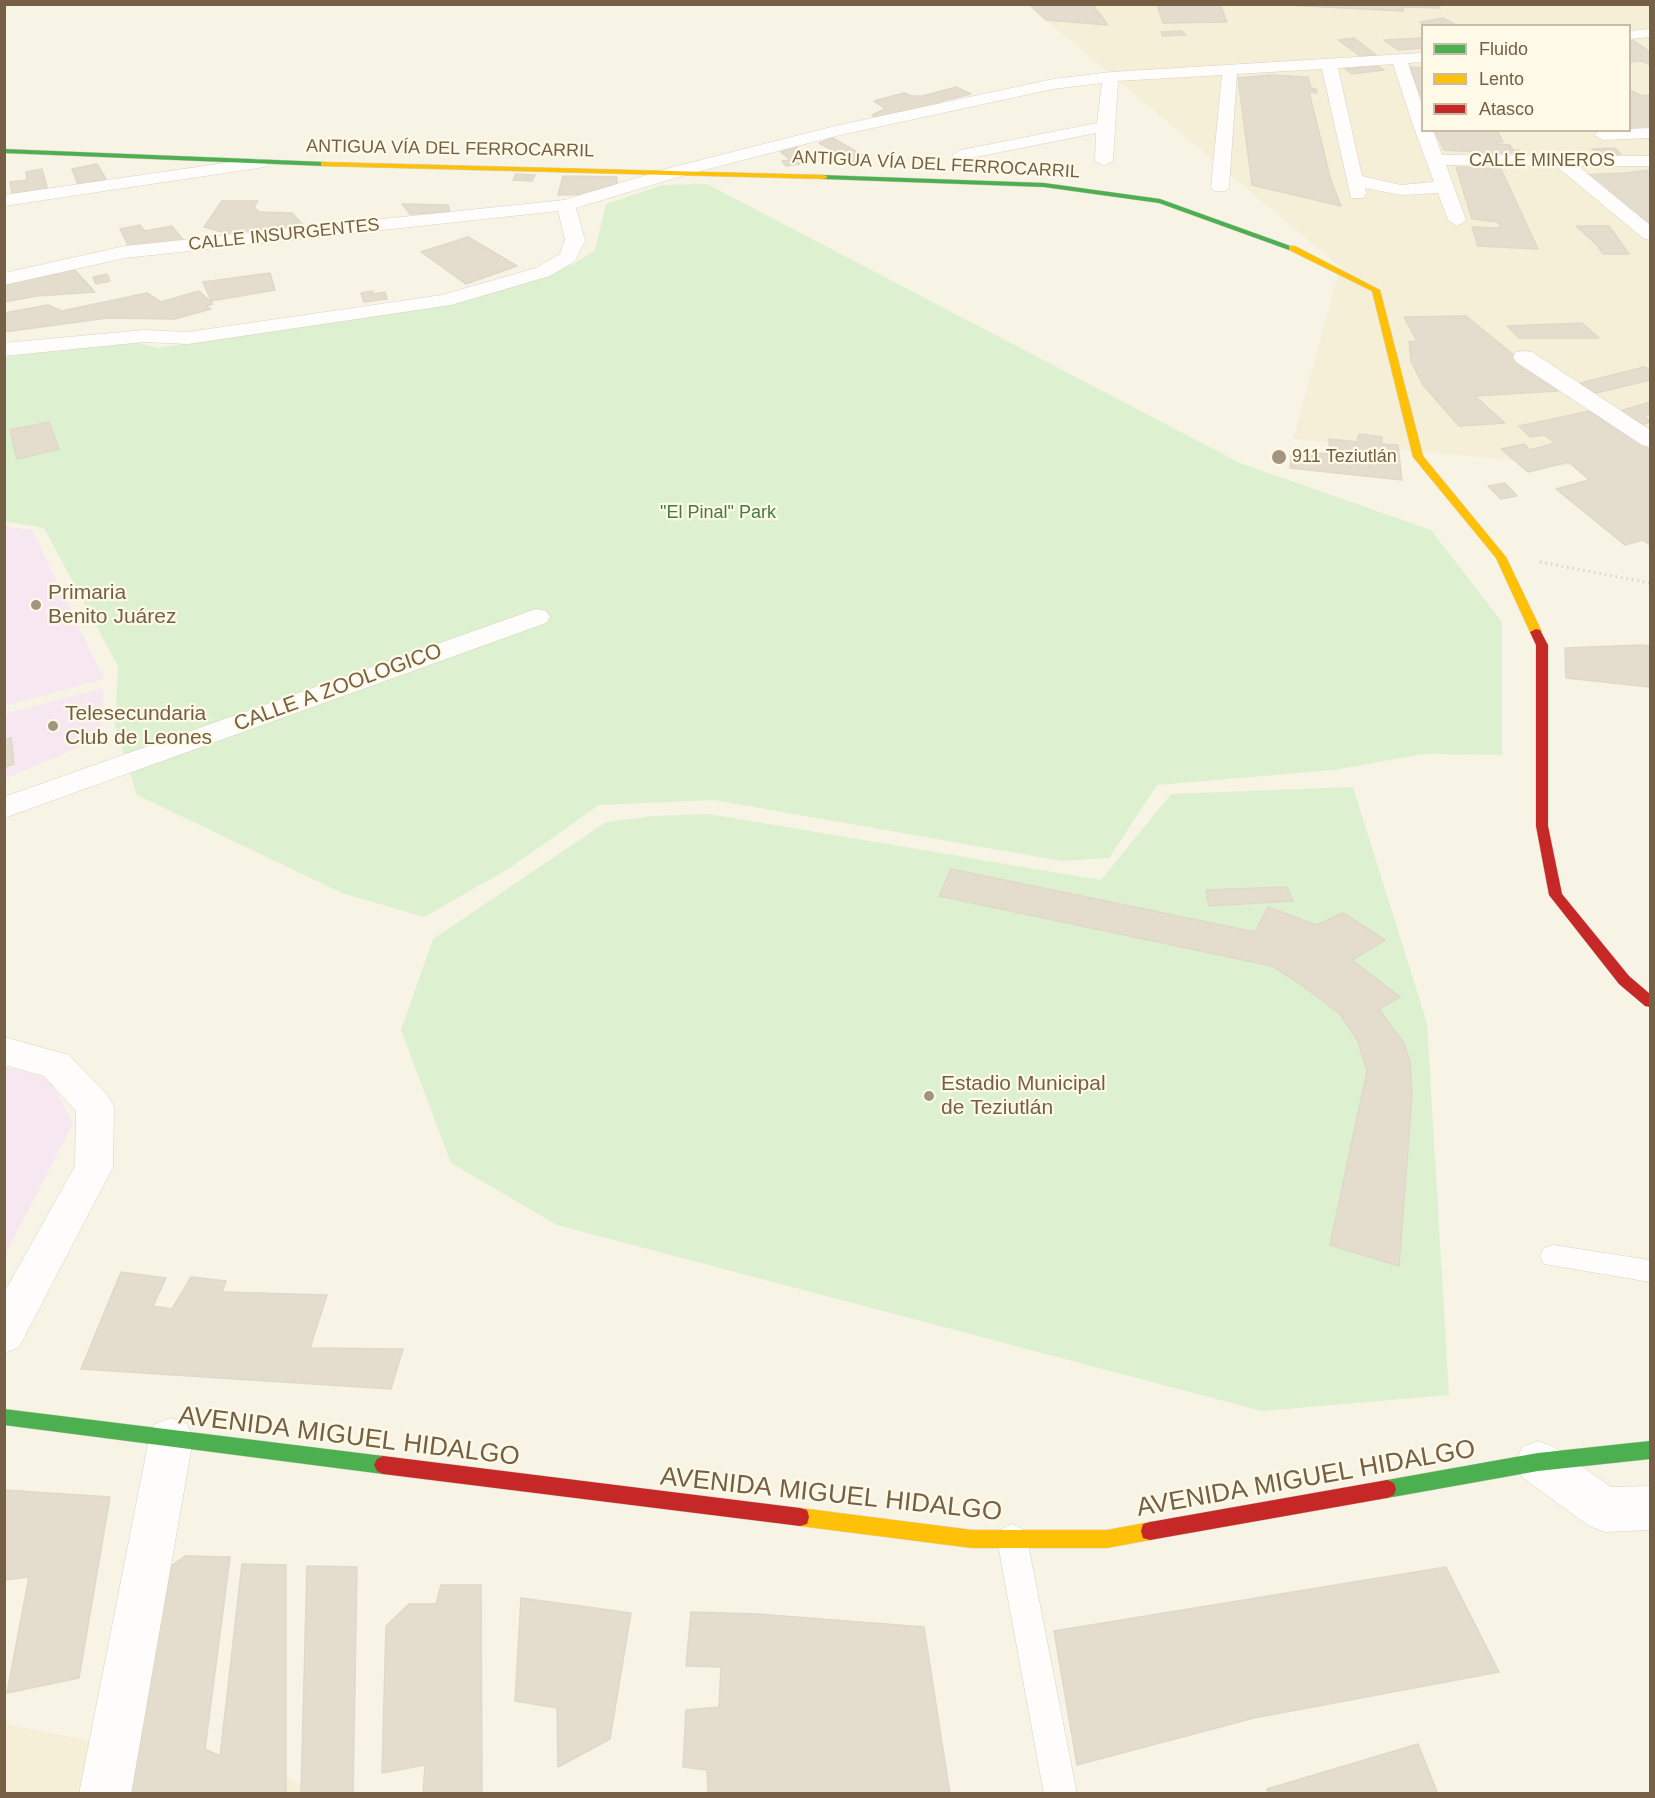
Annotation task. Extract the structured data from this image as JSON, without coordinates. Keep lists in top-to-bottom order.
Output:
{
  "streets": {
    "street": [
      "ANTIGUA VÍA DEL FERROCARRIL",
      "CALLE MINEROS",
      "CALLE INSURGENTES",
      "CALLE A ZOOLOGICO",
      "AVENIDA MIGUEL HIDALGO"
    ]
  },
  "crossings": [
    ["ANTIGUA VÍA DEL FERROCARRIL", "CALLE INSURGENTES"]
  ],
  "parks": ["\"El Pinal\" Park"],
  "places": [
    "911 Teziutlán",
    "Primaria Benito Juárez",
    "Telesecundaria Club de Leones",
    "Estadio Municipal de Teziutlán"
  ],
  "legend": ["Fluido", "Lento", "Atasco"]
}
